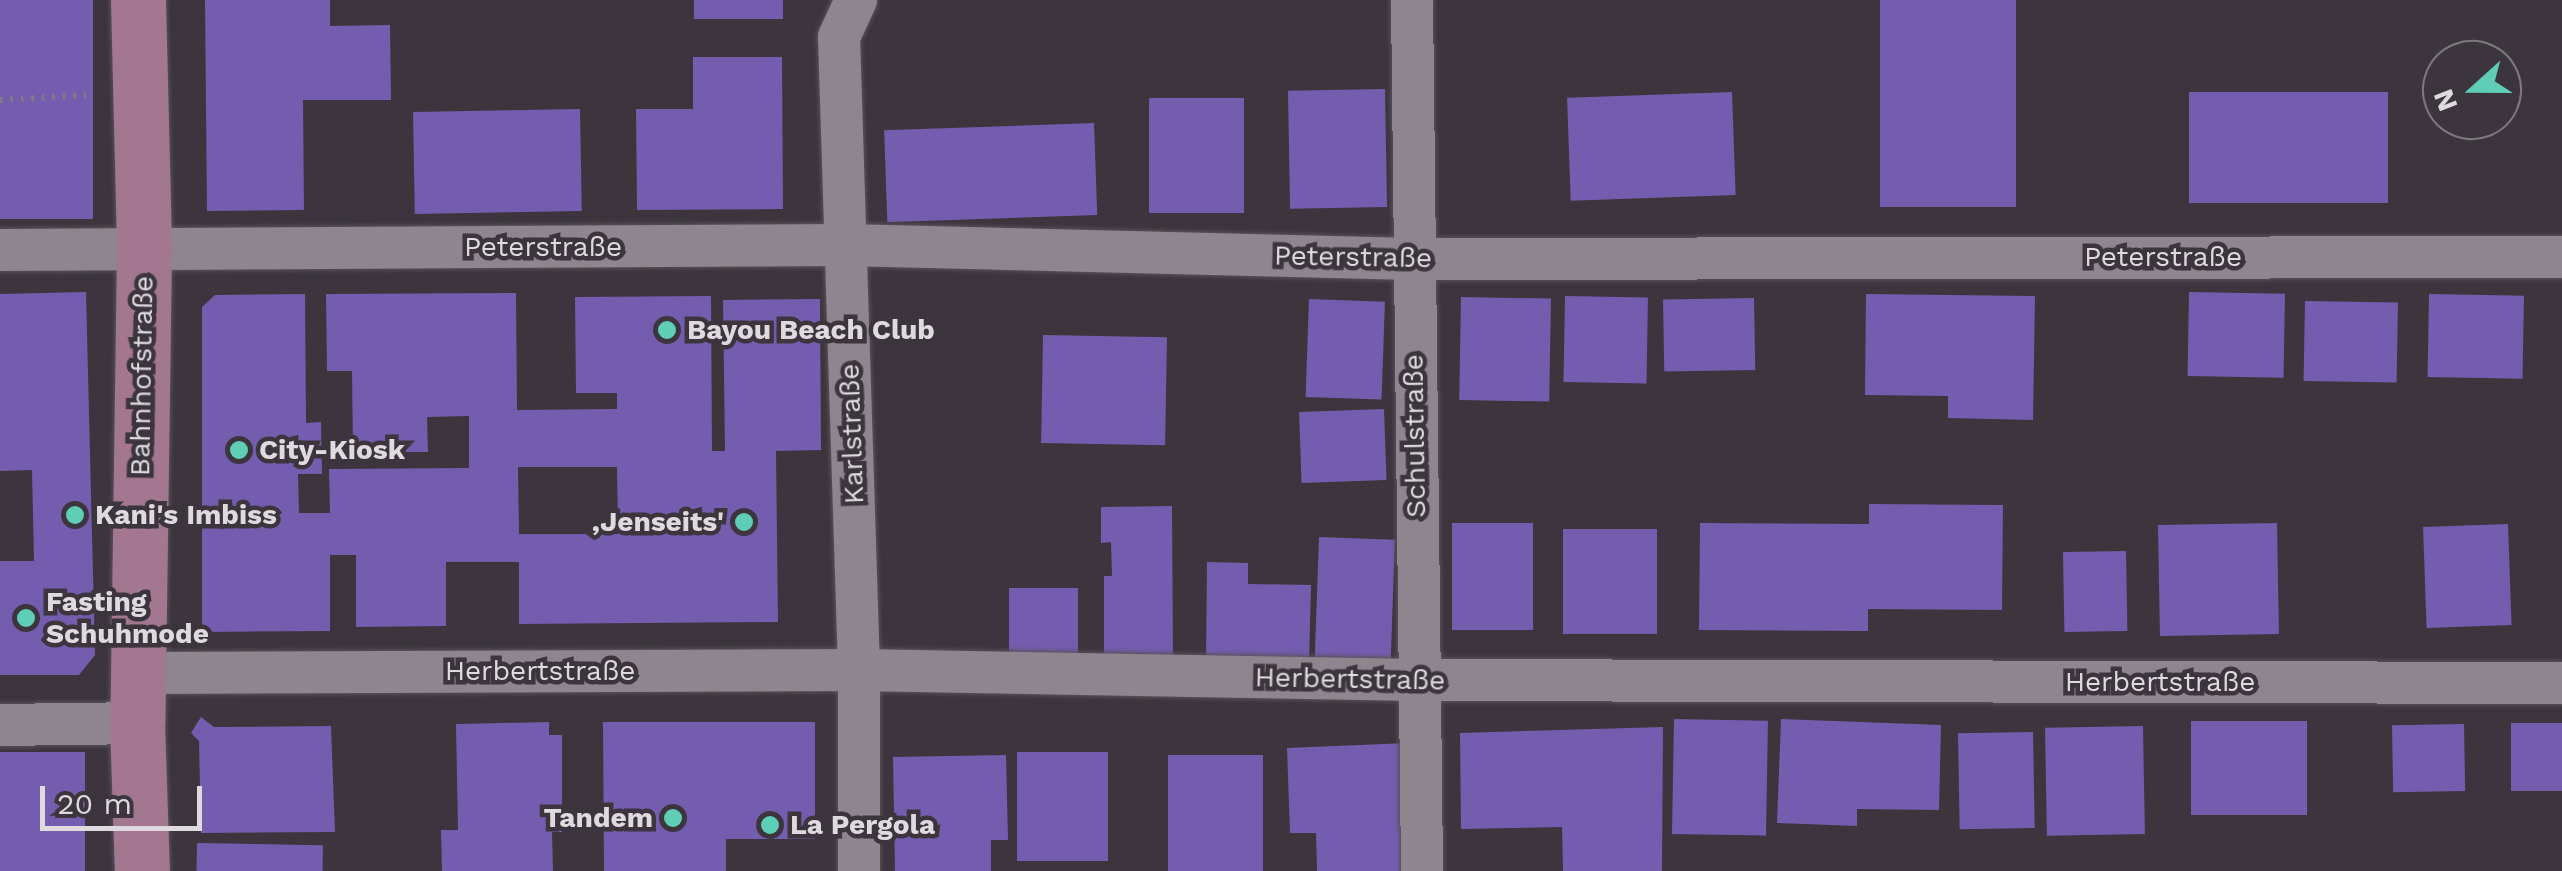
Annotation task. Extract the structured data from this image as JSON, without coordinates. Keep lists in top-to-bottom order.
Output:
{
  "streets": {
    "street": [
      "Peterstraße",
      "Bahnhofstraße",
      "Karlstraße",
      "Schulstraße",
      "Herbertstraße"
    ]
  },
  "crossings": [
    ["Peterstraße", "Bahnhofstraße"],
    ["Peterstraße", "Karlstraße"],
    ["Peterstraße", "Schulstraße"],
    ["Bahnhofstraße", "Herbertstraße"],
    ["Karlstraße", "Herbertstraße"],
    ["Schulstraße", "Herbertstraße"]
  ],
  "places": [
    "Bayou Beach Club",
    "City-Kiosk",
    "Kani's Imbiss",
    ",Jenseits'",
    "Fasting Schuhmode",
    "Tandem",
    "La Pergola"
  ],
  "scale_bar": "20 m",
  "north": "left"
}
